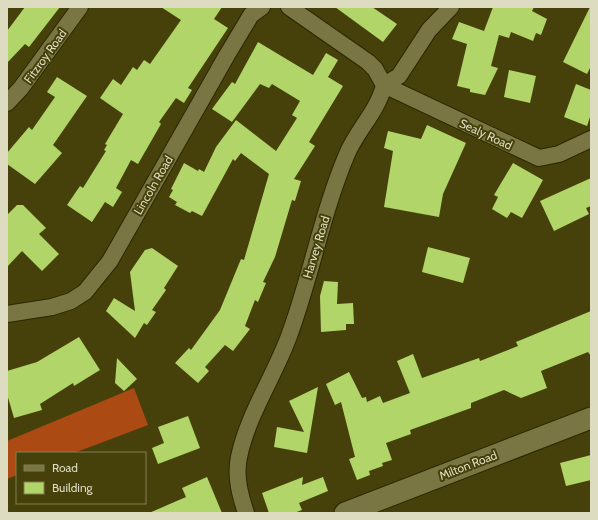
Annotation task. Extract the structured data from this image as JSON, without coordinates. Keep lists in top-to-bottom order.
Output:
{
  "streets": {
    "street": [
      "Fitzroy Road",
      "Sealy Road",
      "Lincoln Road",
      "Harvey Road",
      "Milton Road"
    ]
  },
  "crossings": [
    ["Sealy Road", "Harvey Road"]
  ],
  "legend": ["Road", "Building"]
}
